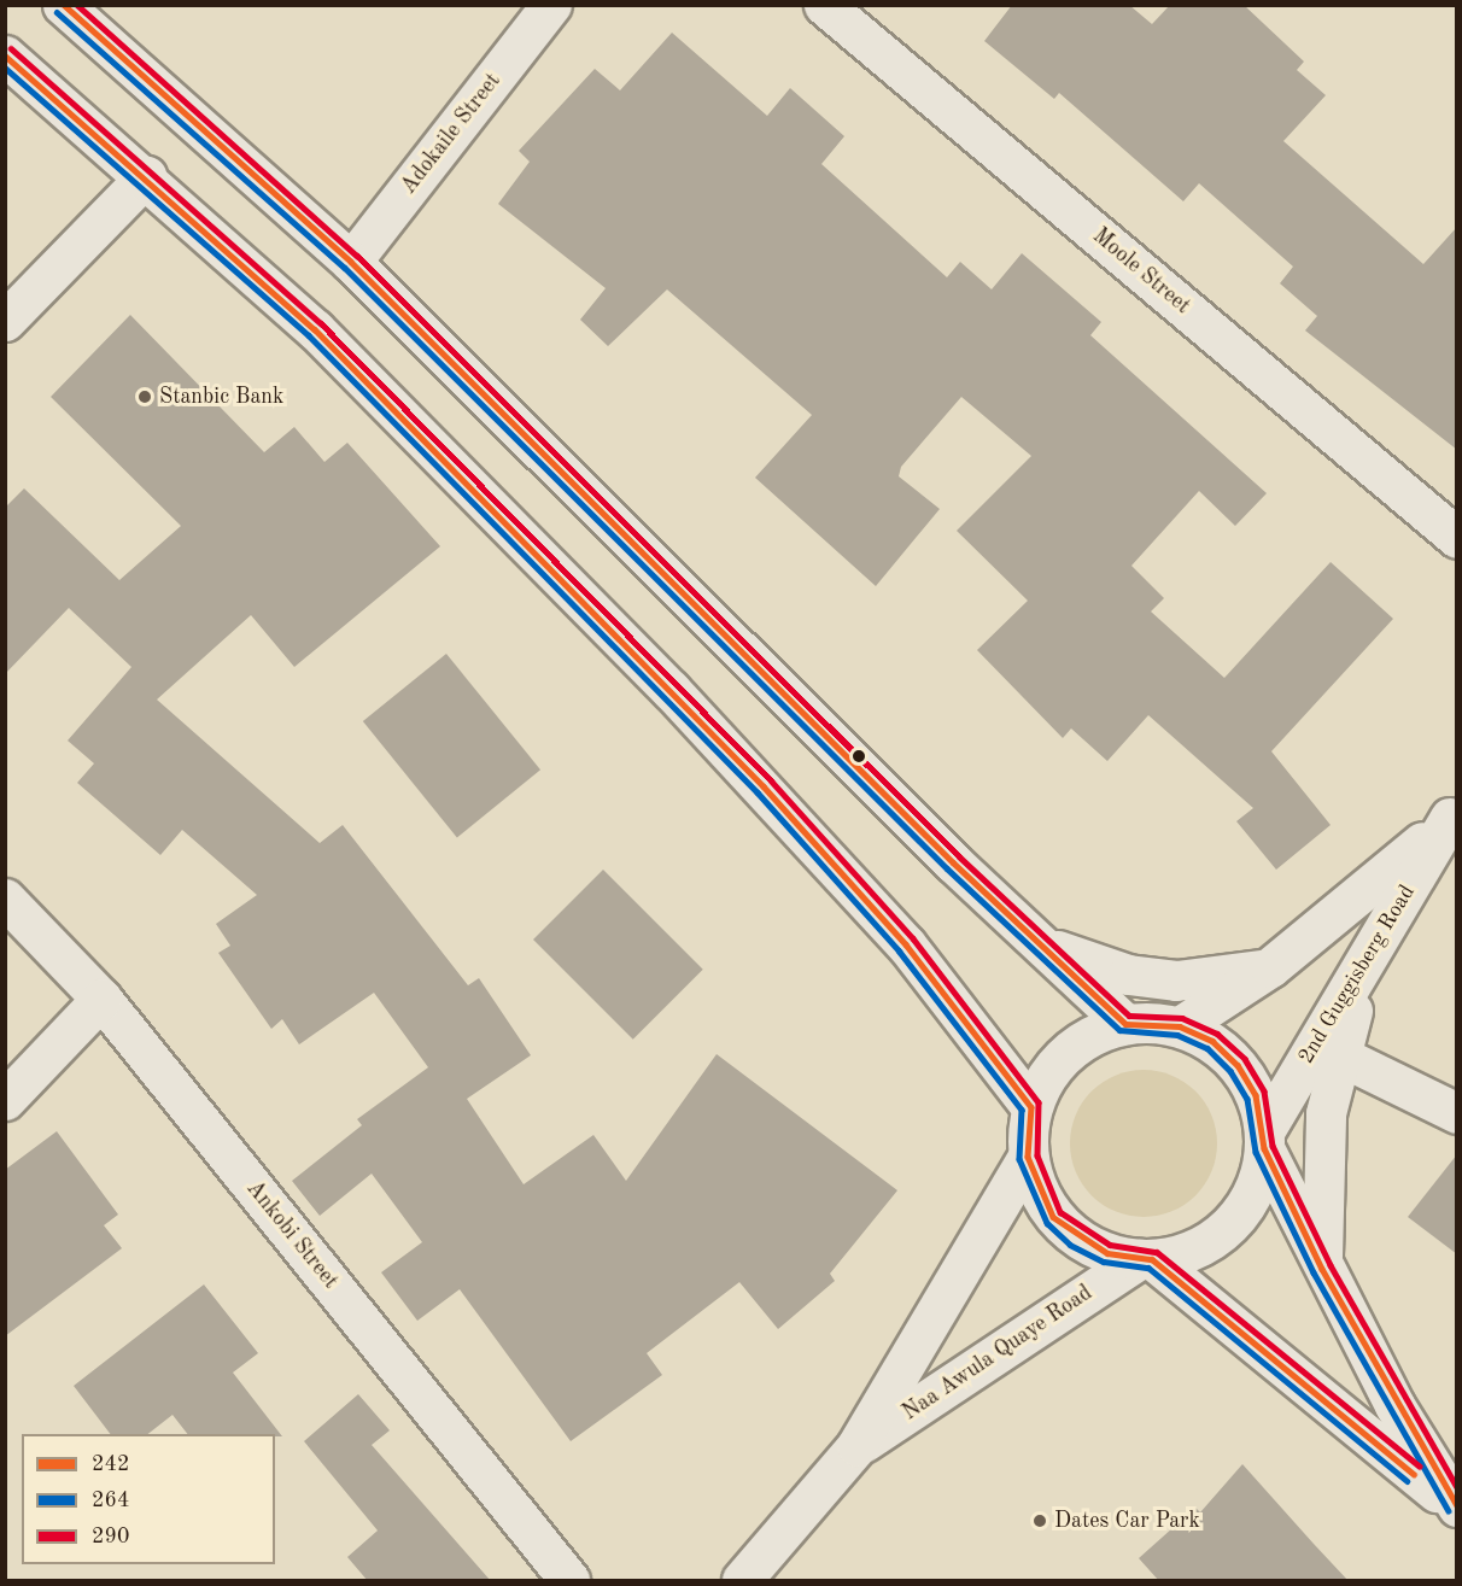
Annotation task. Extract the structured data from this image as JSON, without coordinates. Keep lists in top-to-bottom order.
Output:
{
  "streets": {
    "main road": [
      "Adokaile Street",
      "Moole Street",
      "2nd Guggisberg Road",
      "Ankobi Street",
      "Naa Awula Quaye Road"
    ]
  },
  "crossings": [
    ["2nd Guggisberg Road", "Naa Awula Quaye Road"]
  ],
  "places": ["Stanbic Bank", "Dates Car Park"],
  "lines": ["transit line 242", "transit line 290", "transit line 264"],
  "legend": ["242", "264", "290"]
}
